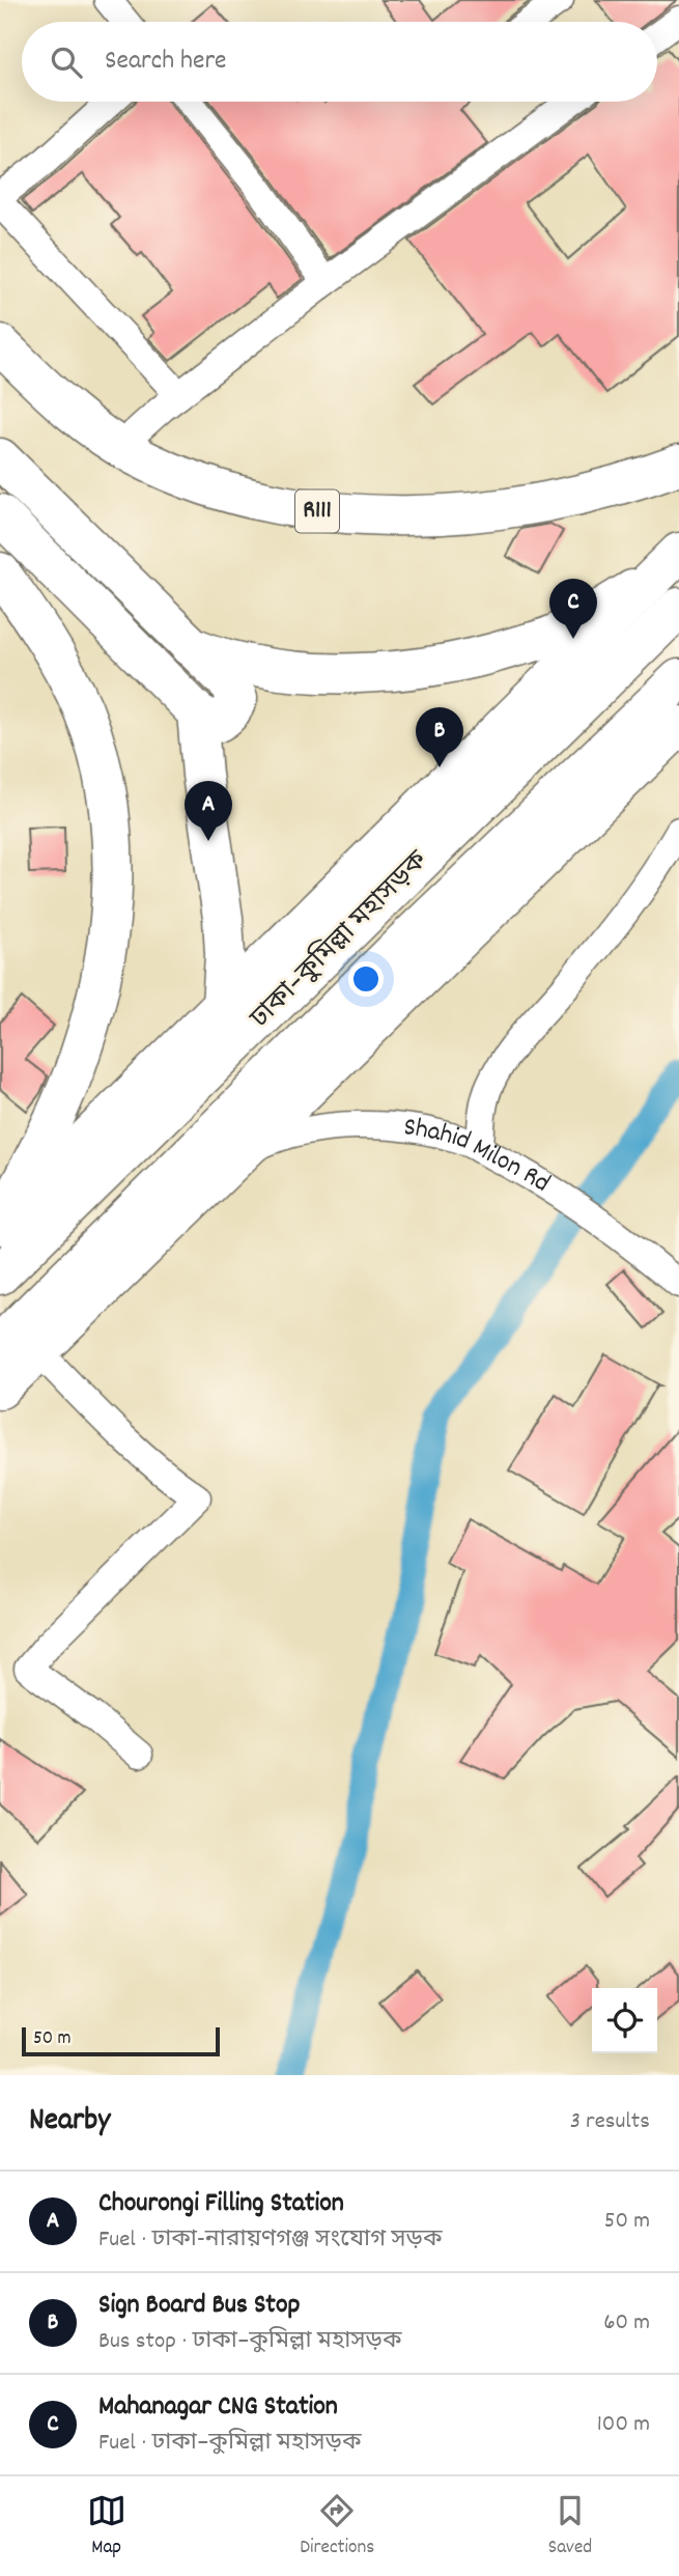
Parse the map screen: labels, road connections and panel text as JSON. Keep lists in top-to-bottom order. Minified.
{"streets":{"main road":["R111","ঢাকা–কুমিল্লা মহাসড়ক"],"street":["Shahid Milon Rd"]},"scale_bar":"50 m","page":{"search":"Search here","pins":["C","B","A"],"scale":"50 m","heading":["Nearby","3 results"],"list":[{"mark":"A","name":"Chourongi Filling Station","note":"Fuel · ঢাকা-নারায়ণগঞ্জ সংযোগ সড়ক","value":"50 m"},{"mark":"B","name":"Sign Board Bus Stop","note":"Bus stop · ঢাকা–কুমিল্লা মহাসড়ক","value":"60 m"},{"mark":"C","name":"Mahanagar CNG Station","note":"Fuel · ঢাকা–কুমিল্লা মহাসড়ক","value":"100 m"}],"nav":["Map","Directions","Saved"]}}
